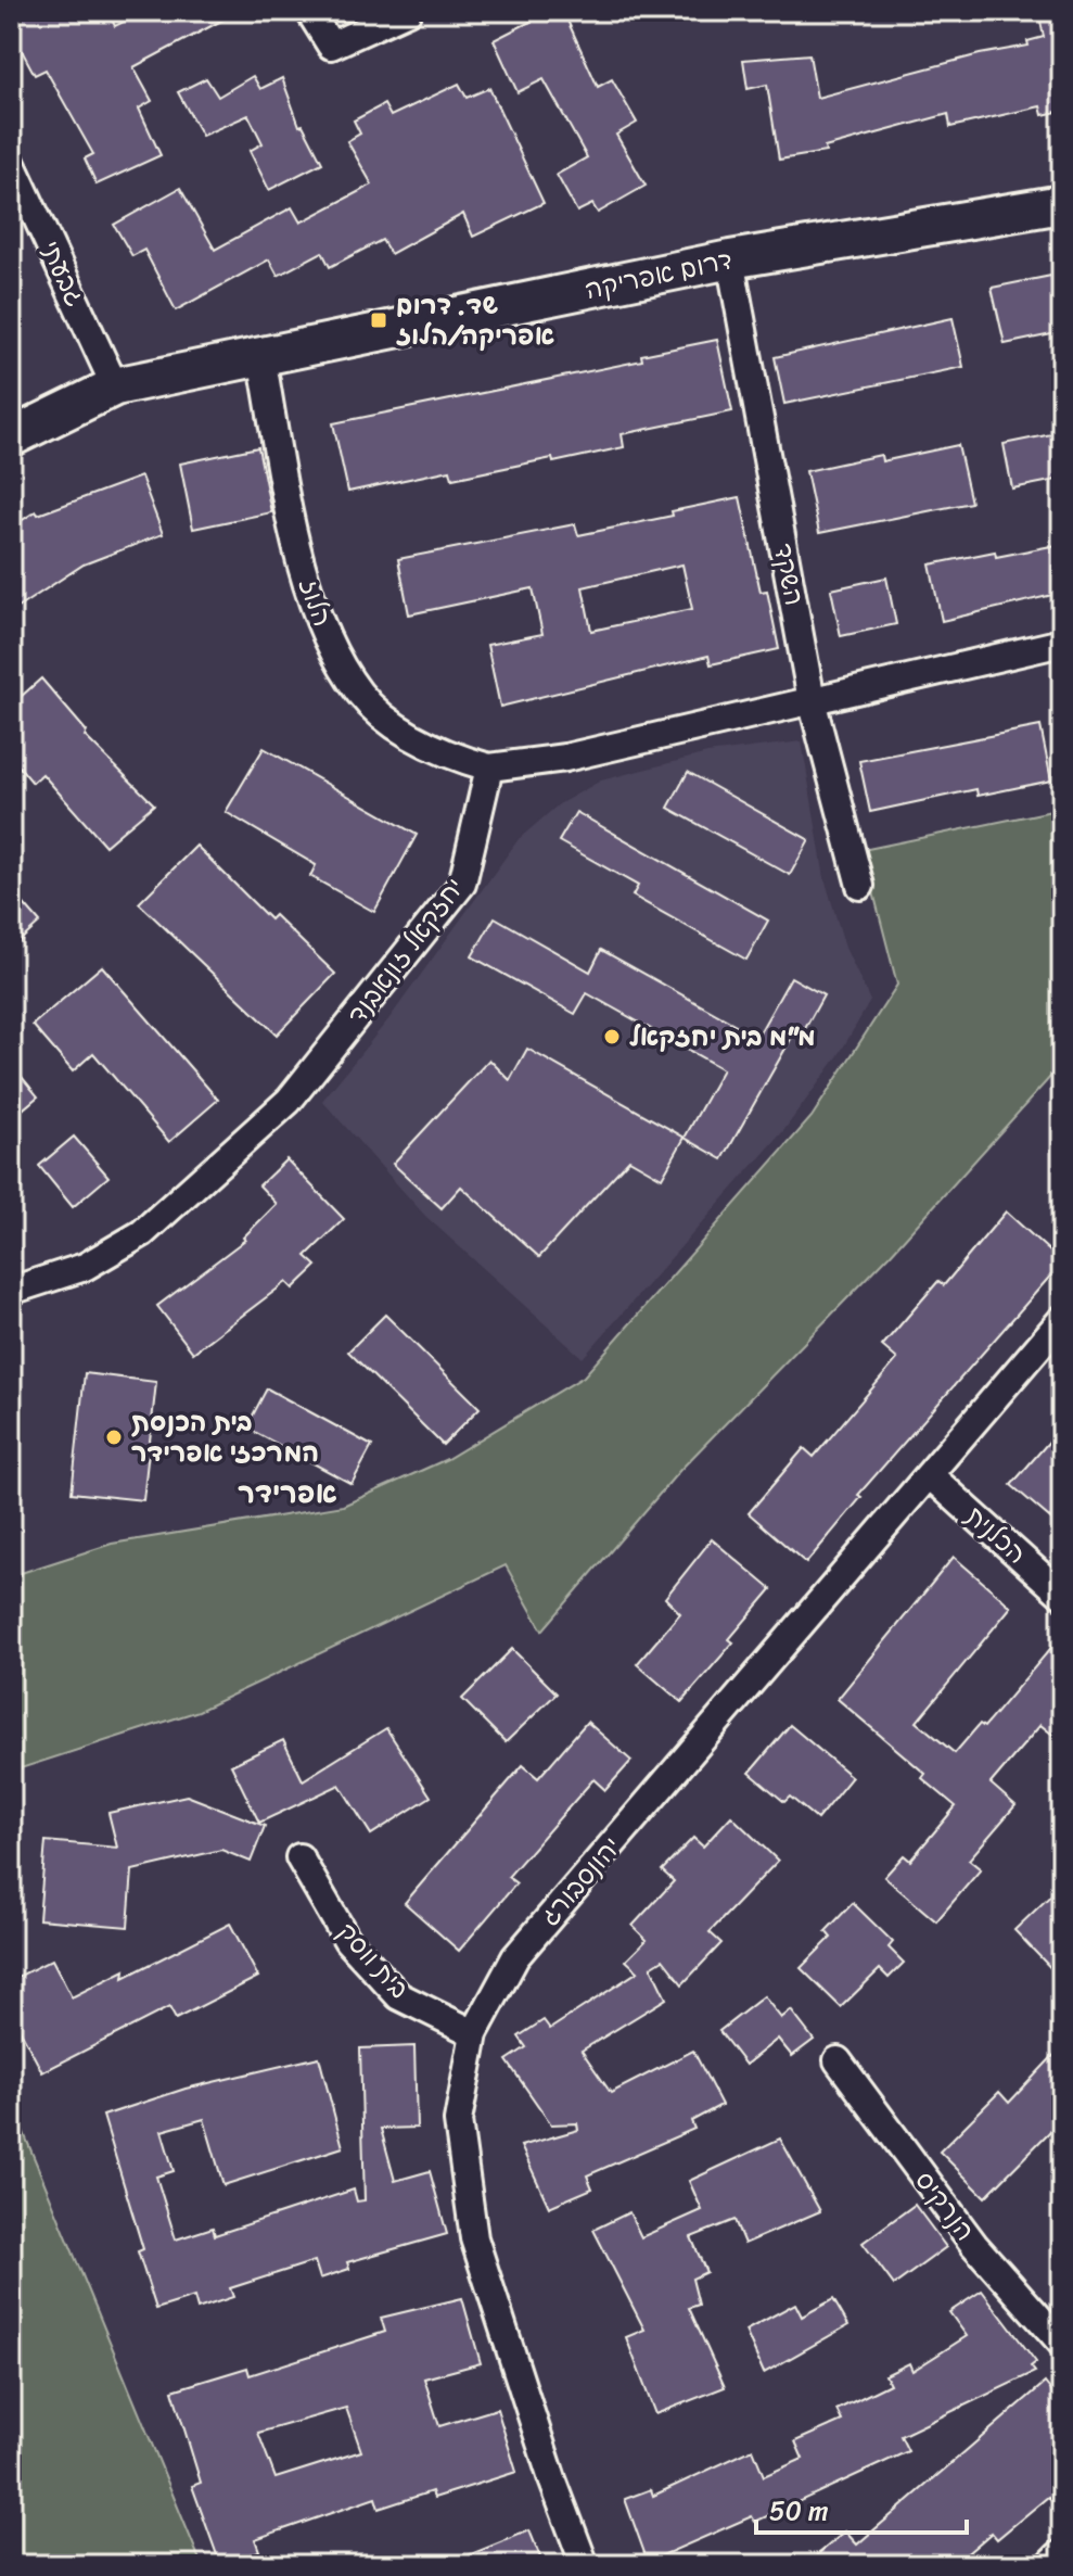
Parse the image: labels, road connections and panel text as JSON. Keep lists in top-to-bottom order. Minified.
{"streets":{"street":["גבעתי","דרום אפריקה","השקד","הלוז","יחזקאל זונאבנד","הכלנית","יהונסבורג","בית ווסק","הנרקיס"]},"crossings":[["גבעתי","דרום אפריקה"],["דרום אפריקה","השקד"],["דרום אפריקה","הלוז"],["הלוז","יחזקאל זונאבנד"],["הכלנית","יהונסבורג"],["יהונסבורג","בית ווסק"]],"districts":["אפרידר"],"places":{"transit":["שד. דרום אפריקה/הלוז"],"other":["מ\"מ בית יחזקאל","בית הכנסת המרכזי אפרידר"]},"scale_bar":"50 m"}
